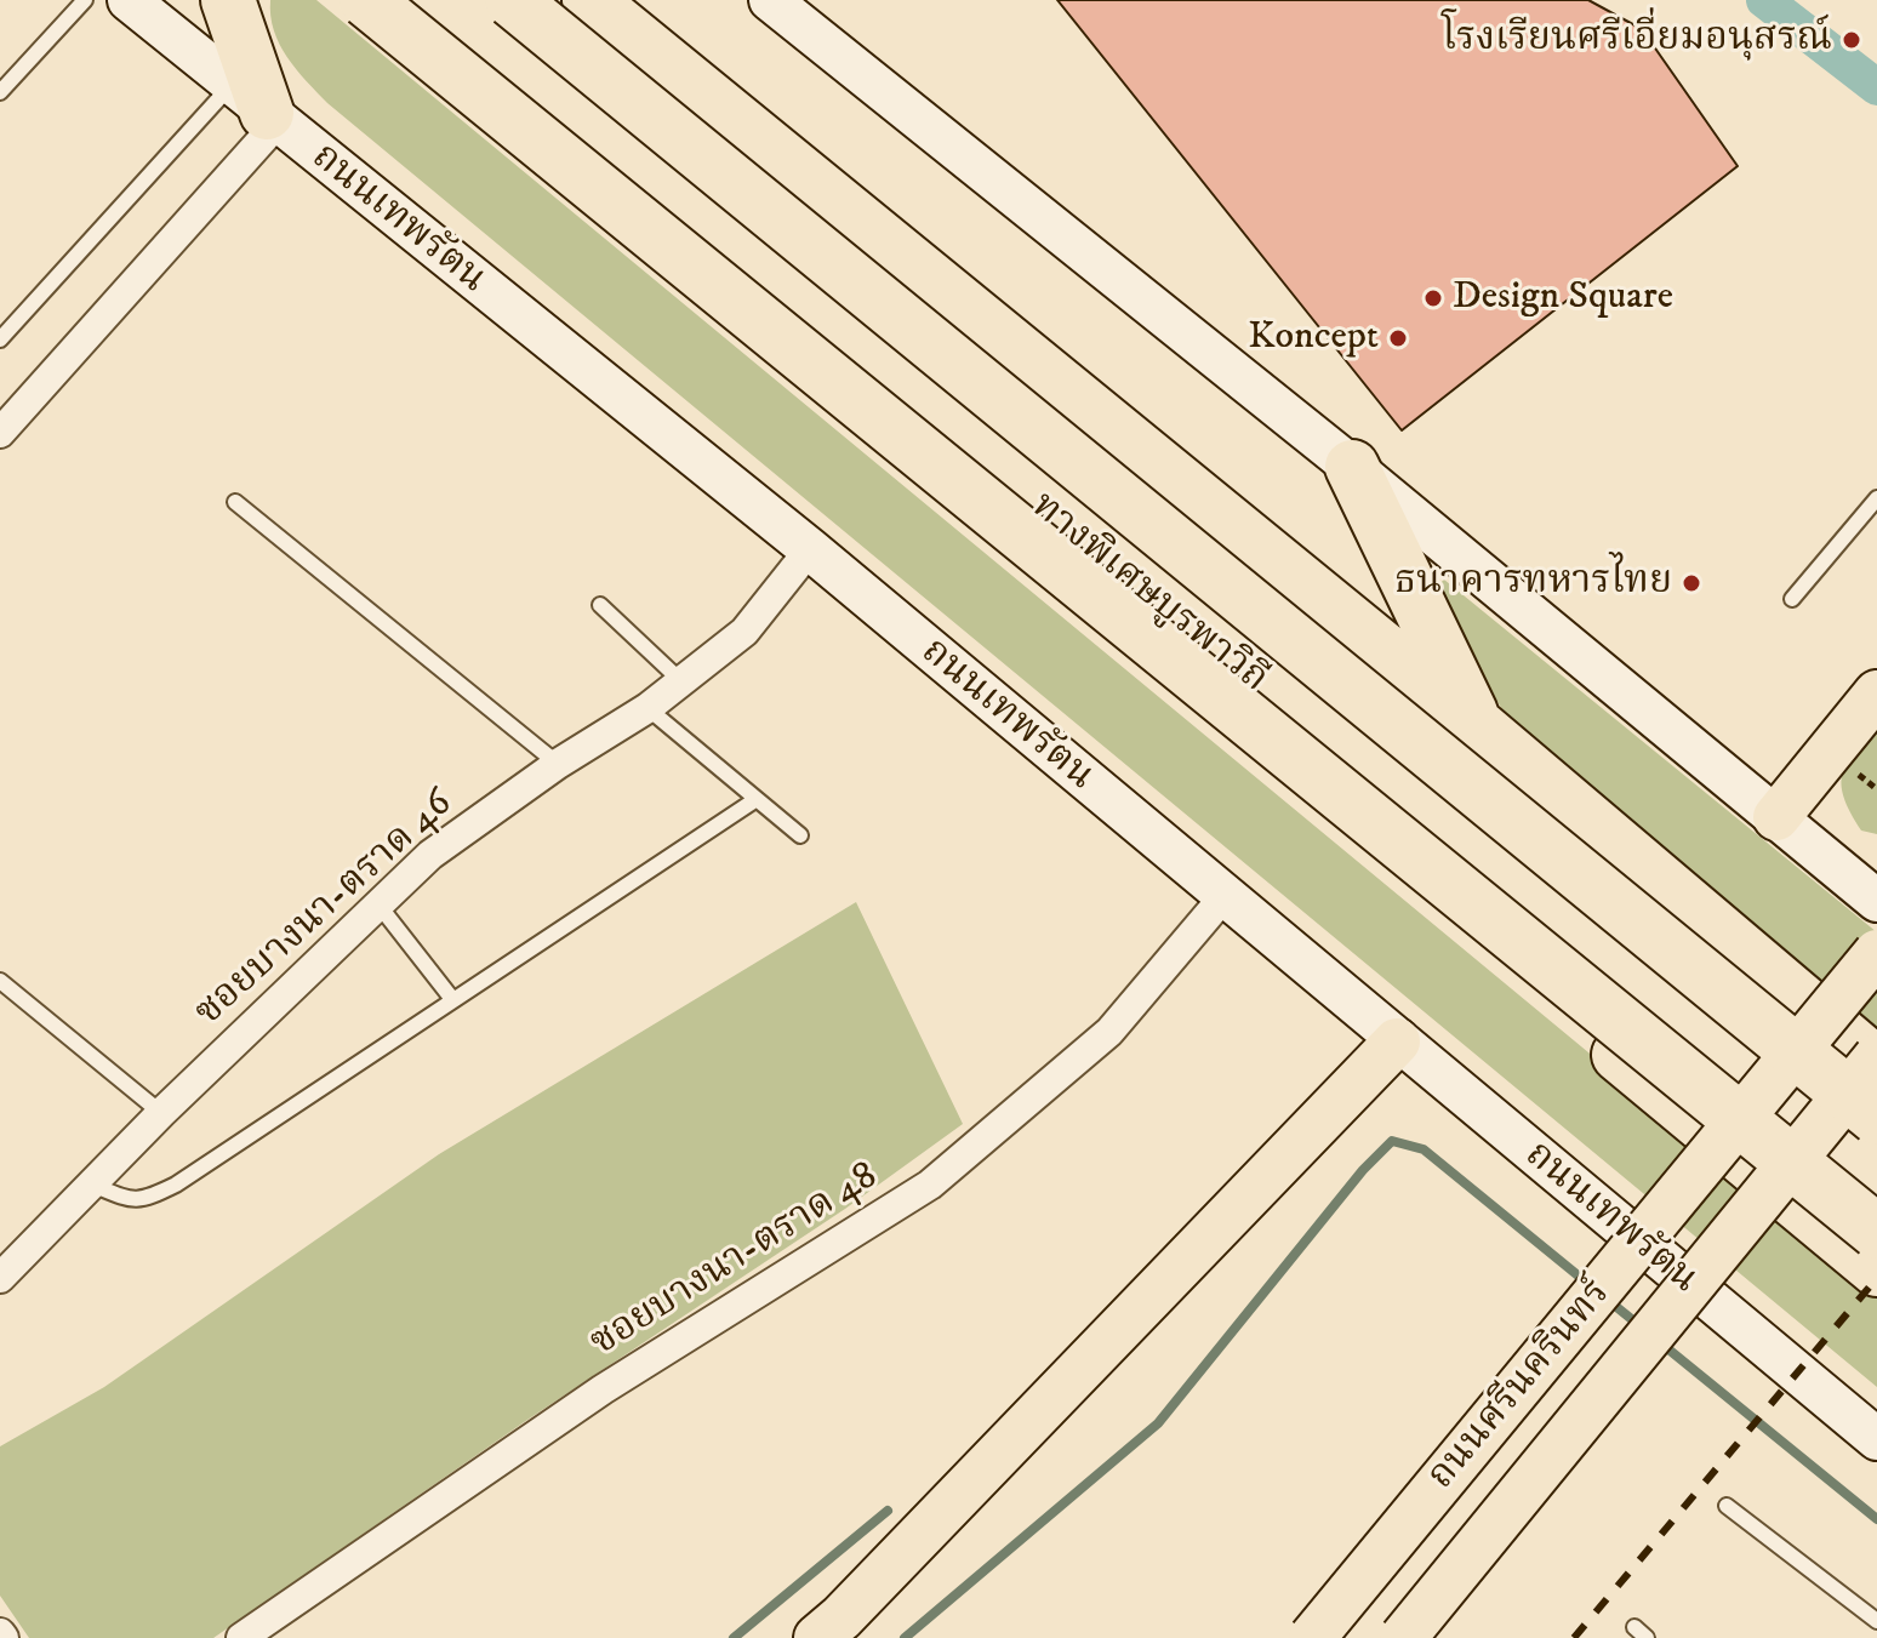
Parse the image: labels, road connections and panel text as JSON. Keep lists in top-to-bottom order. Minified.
{"streets":{"highway":["ทางพิเศษบูรพาวิถี"],"main road":["ถนนเทพรัตน","ถนนศรีนครินทร์"],"street":["ซอยบางนา-ตราด 46","ซอยบางนา-ตราด 48"]},"crossings":[["ถนนเทพรัตน","ซอยบางนา-ตราด 46"],["ถนนเทพรัตน","ซอยบางนา-ตราด 48"]],"places":["โรงเรียนศรีเอี่ยมอนุสรณ์","Design Square","Koncept","ธนาคารทหารไทย"]}
